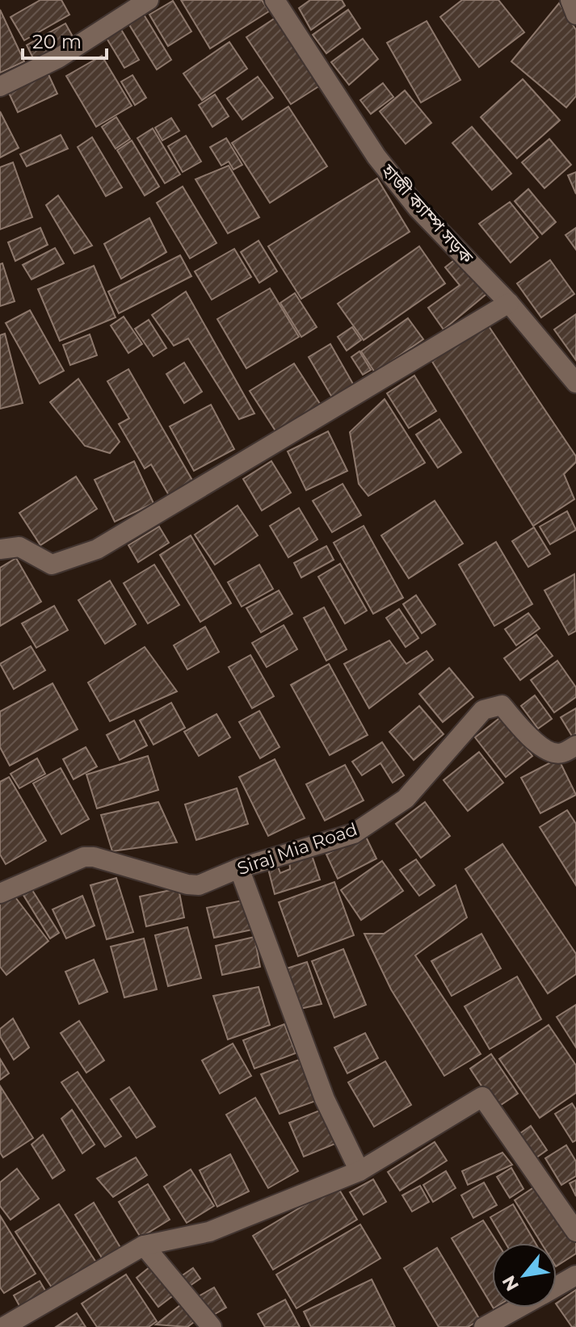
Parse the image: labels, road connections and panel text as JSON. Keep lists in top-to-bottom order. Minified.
{"streets":{"street":["হাজী ক্যাম্প সড়ক","Siraj Mia Road"]},"scale_bar":"20 m","north":"bottom left"}
